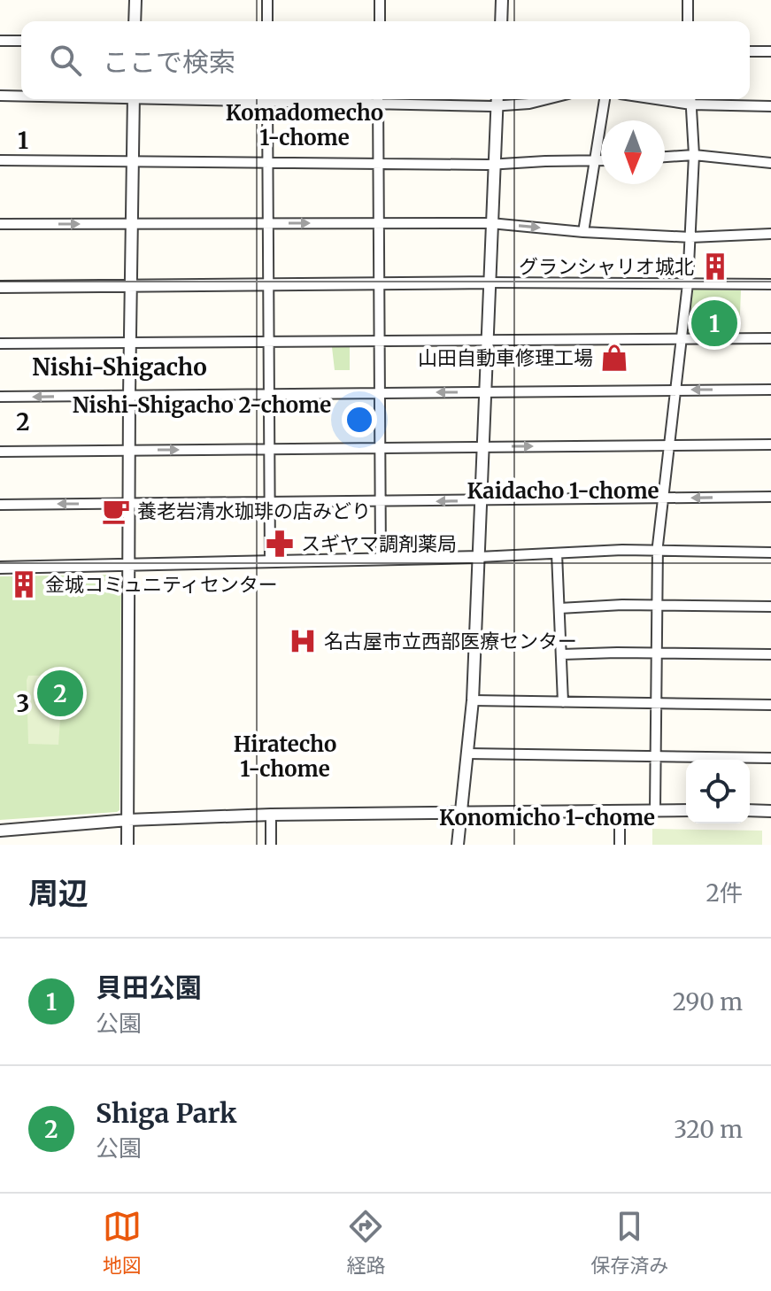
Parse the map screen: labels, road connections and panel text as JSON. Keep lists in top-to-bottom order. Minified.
{"districts":["Komadomecho 1-chome","Nishi-Shigacho","Nishi-Shigacho 2-chome","Kaidacho 1-chome","Hiratecho 1-chome","Konomicho 1-chome"],"places":{"building":["グランシャリオ城北","金城コミュニティセンター"],"shop":["山田自動車修理工場"],"cafe":["養老岩清水珈琲の店みどり"],"pharmacy":["スギヤマ調剤薬局"],"hospital":["名古屋市立西部医療センター"]},"north":"bottom","page":{"search":"ここで検索","pins":["1","2"],"heading":["周辺","2件"],"list":[{"mark":"1","name":"貝田公園","note":"公園","value":"290 m"},{"mark":"2","name":"Shiga Park","note":"公園","value":"320 m"}],"nav":["地図","経路","保存済み"]},"grid":{"rows":["1","2","3"]}}
